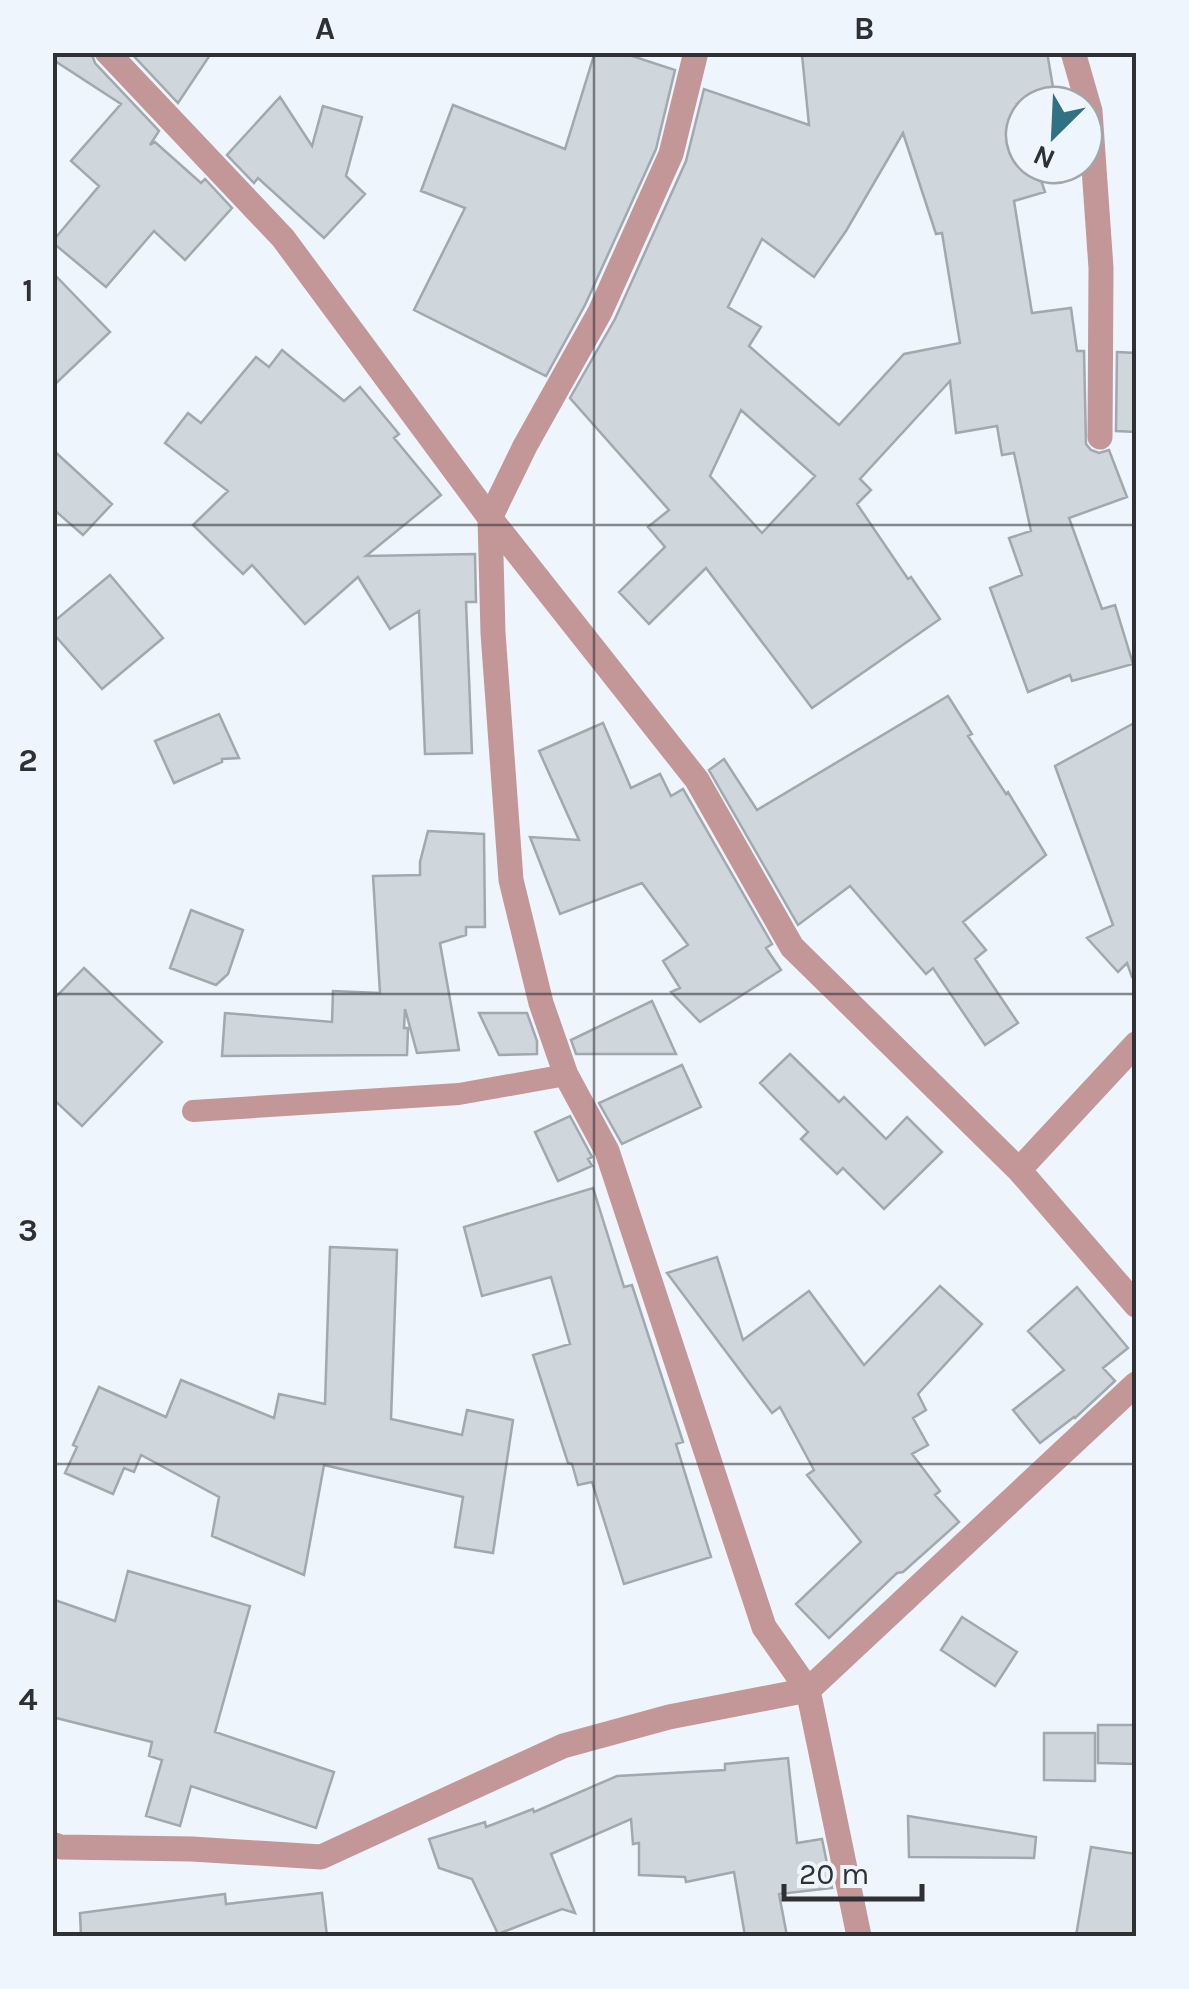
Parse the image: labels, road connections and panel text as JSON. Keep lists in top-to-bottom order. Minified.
{"scale_bar":"20 m","north":"bottom left","grid":{"columns":["A","B"],"rows":["1","2","3","4"]}}
